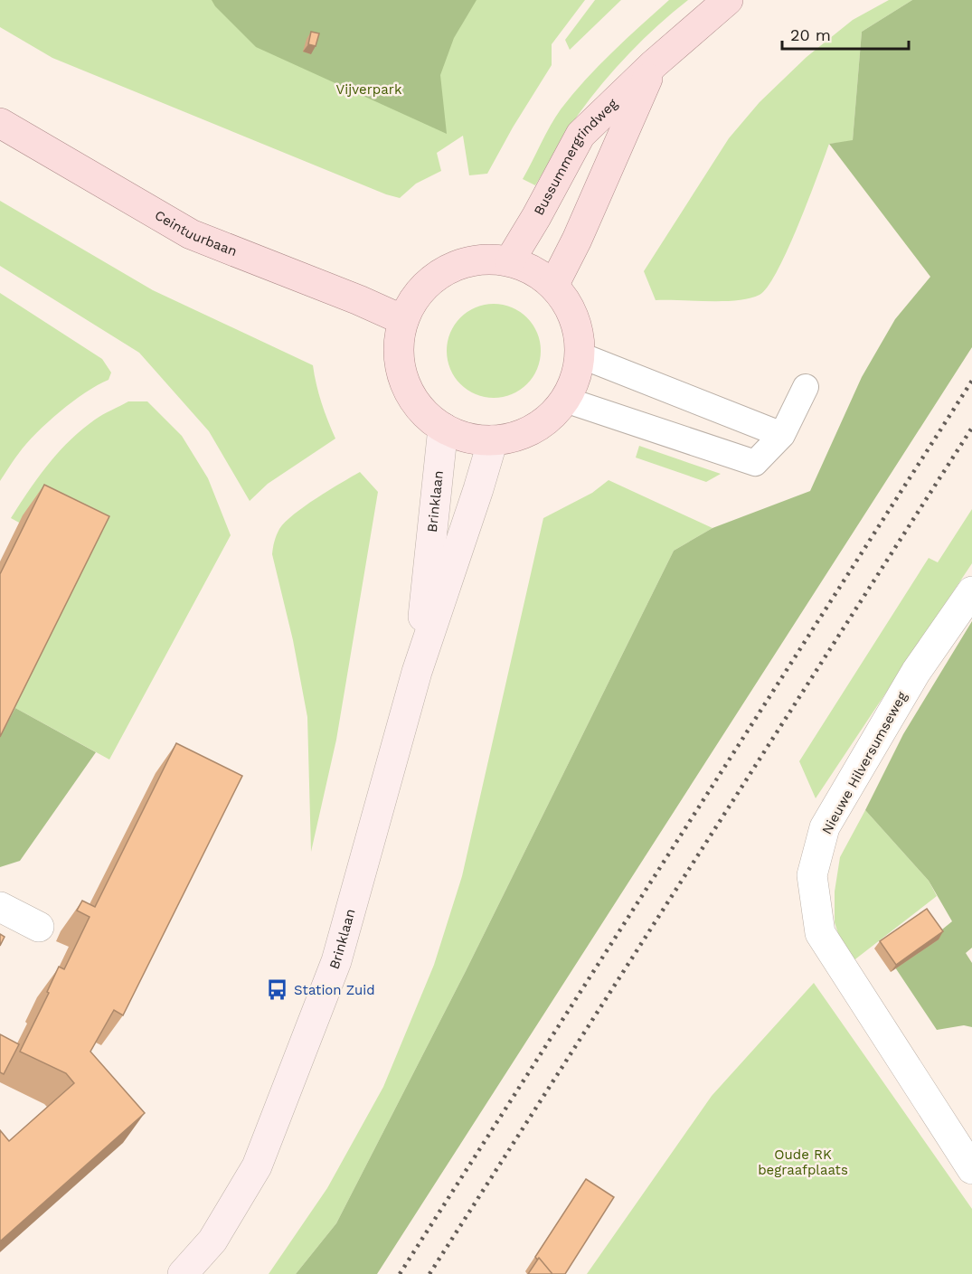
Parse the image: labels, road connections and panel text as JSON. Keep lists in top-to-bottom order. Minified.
{"streets":{"main road":["Bussummergrindweg","Ceintuurbaan","Brinklaan"],"street":["Nieuwe Hilversumseweg"]},"crossings":[["Bussummergrindweg","Ceintuurbaan"],["Bussummergrindweg","Brinklaan"],["Ceintuurbaan","Brinklaan"]],"parks":["Vijverpark","Oude RK begraafplaats"],"places":{"bus stop":["Station Zuid"]},"scale_bar":"20 m"}
